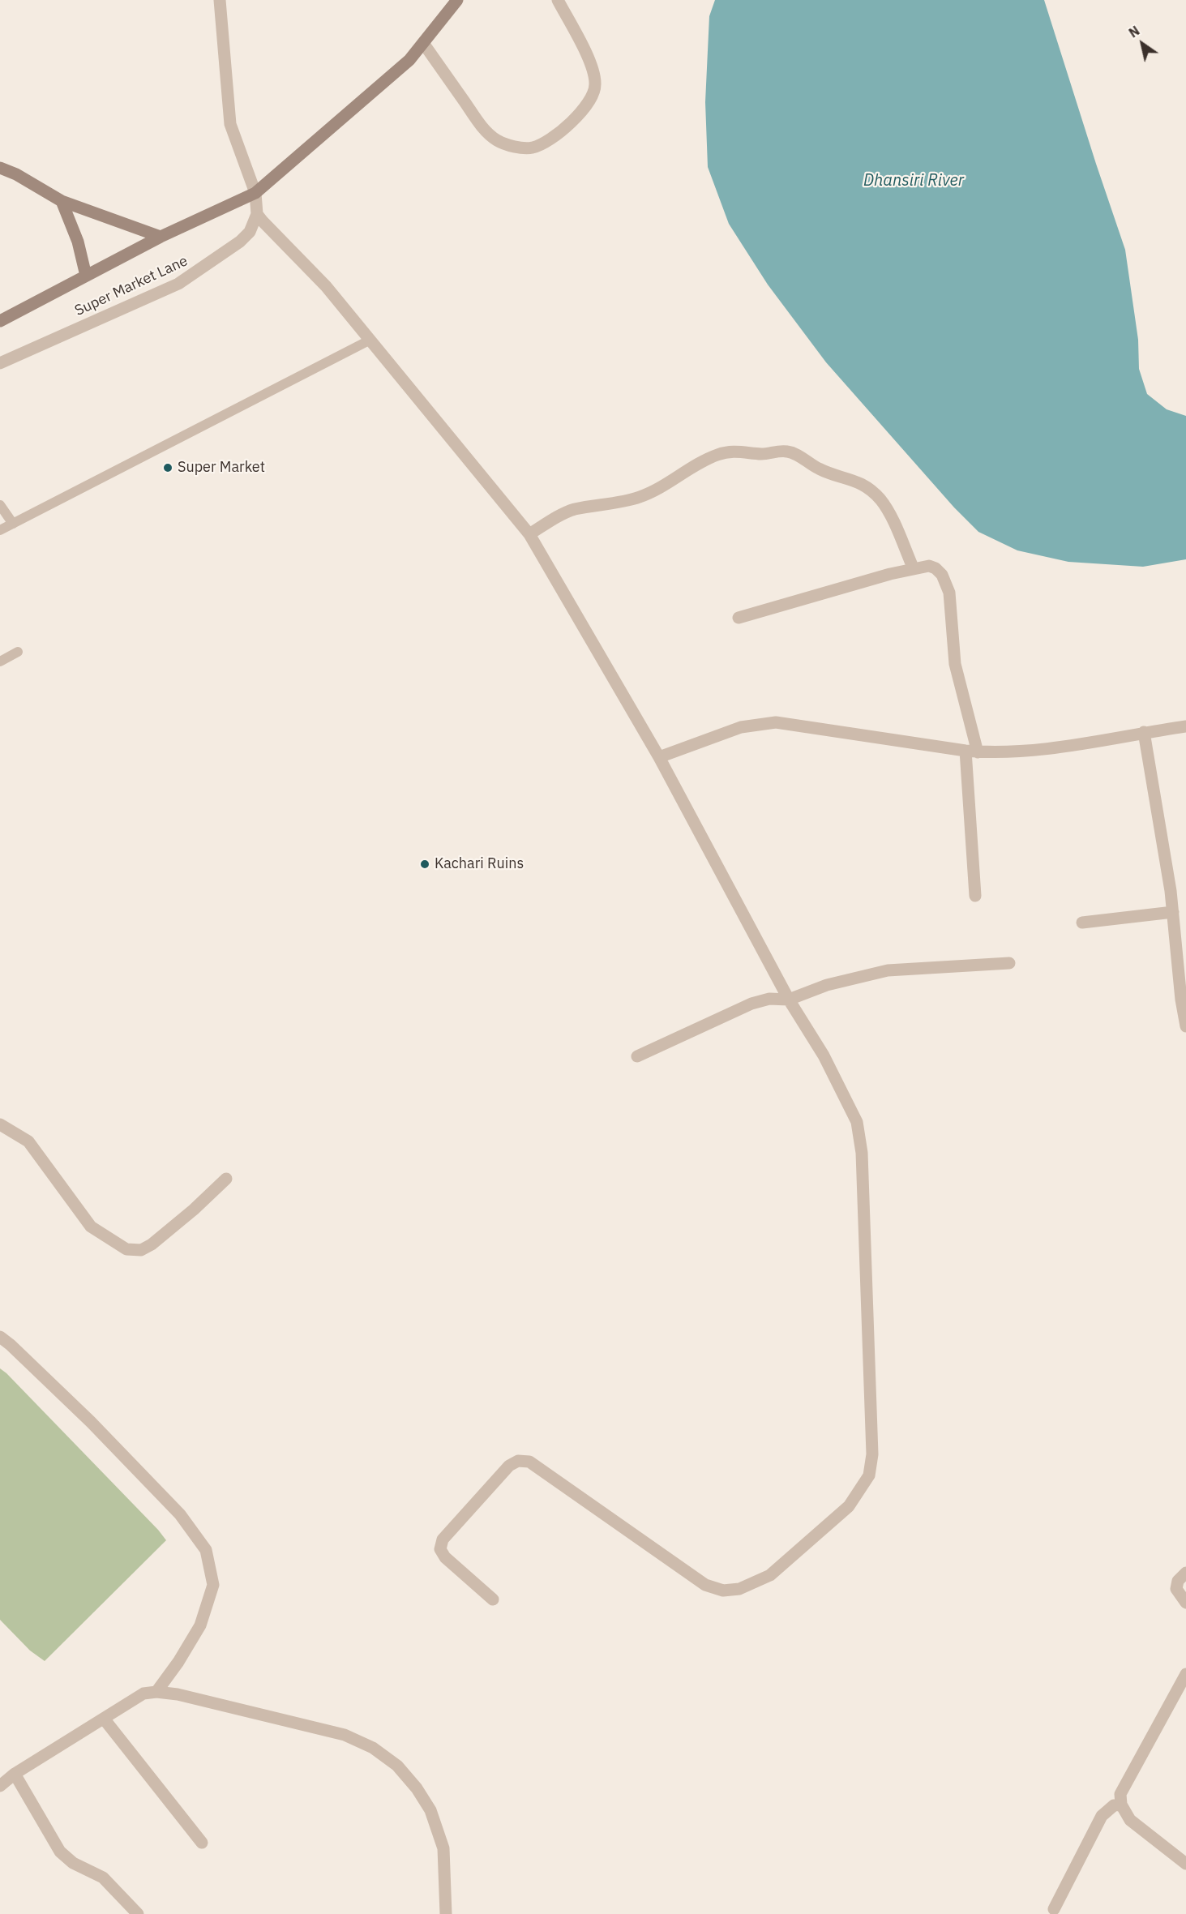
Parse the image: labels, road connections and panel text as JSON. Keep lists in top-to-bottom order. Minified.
{"streets":{"street":["Super Market Lane"]},"water":["Dhansiri River"],"places":["Super Market","Kachari Ruins"],"north":"top left"}
